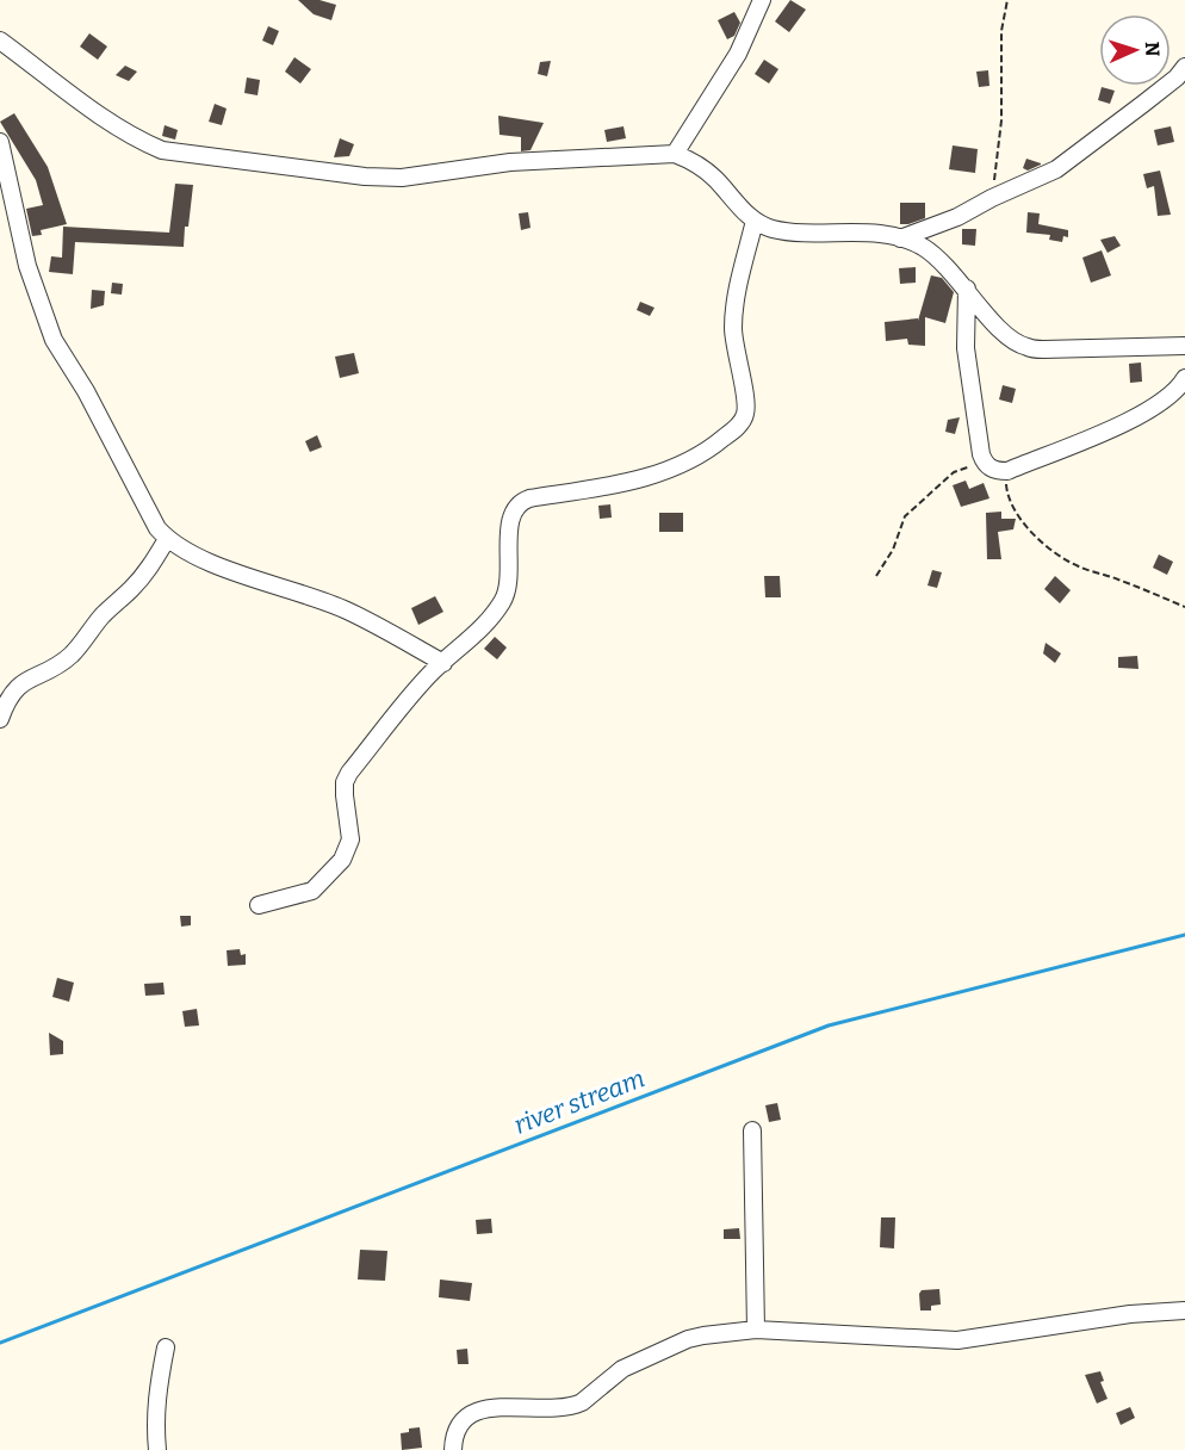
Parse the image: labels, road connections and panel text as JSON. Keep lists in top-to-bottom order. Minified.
{"water":["river stream"],"north":"right"}
